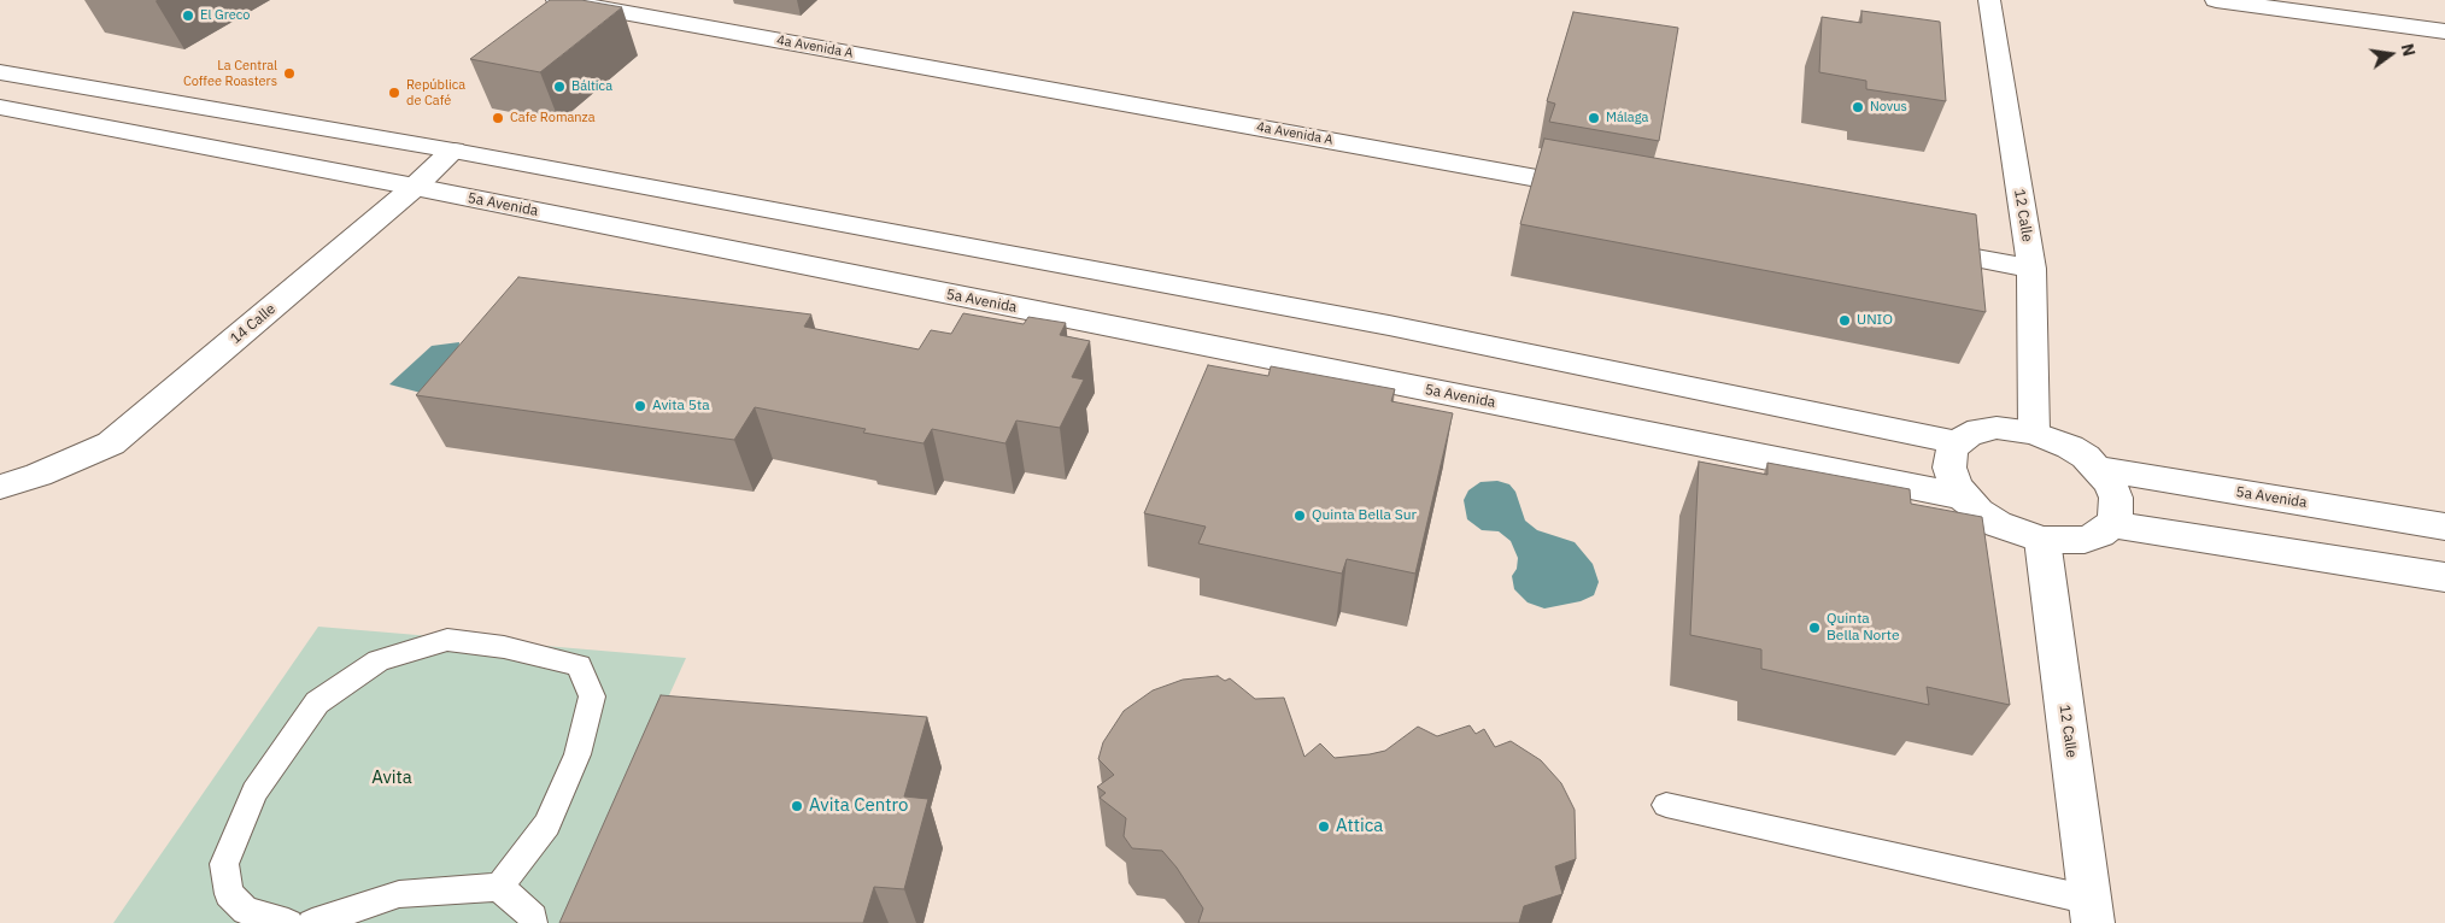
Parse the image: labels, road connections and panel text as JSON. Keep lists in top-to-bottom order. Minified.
{"streets":{"street":["4a Avenida A","5a Avenida","12 Calle","14 Calle"]},"crossings":[["5a Avenida","12 Calle"],["5a Avenida","14 Calle"]],"parks":["Avita"],"places":["El Greco","La Central Coffee Roasters","Báltica","República de Café","Novus","Cafe Romanza","Málaga","UNIO","Avita 5ta","Quinta Bella Sur","Quinta Bella Norte","Avita Centro","Attica"],"north":"right"}
